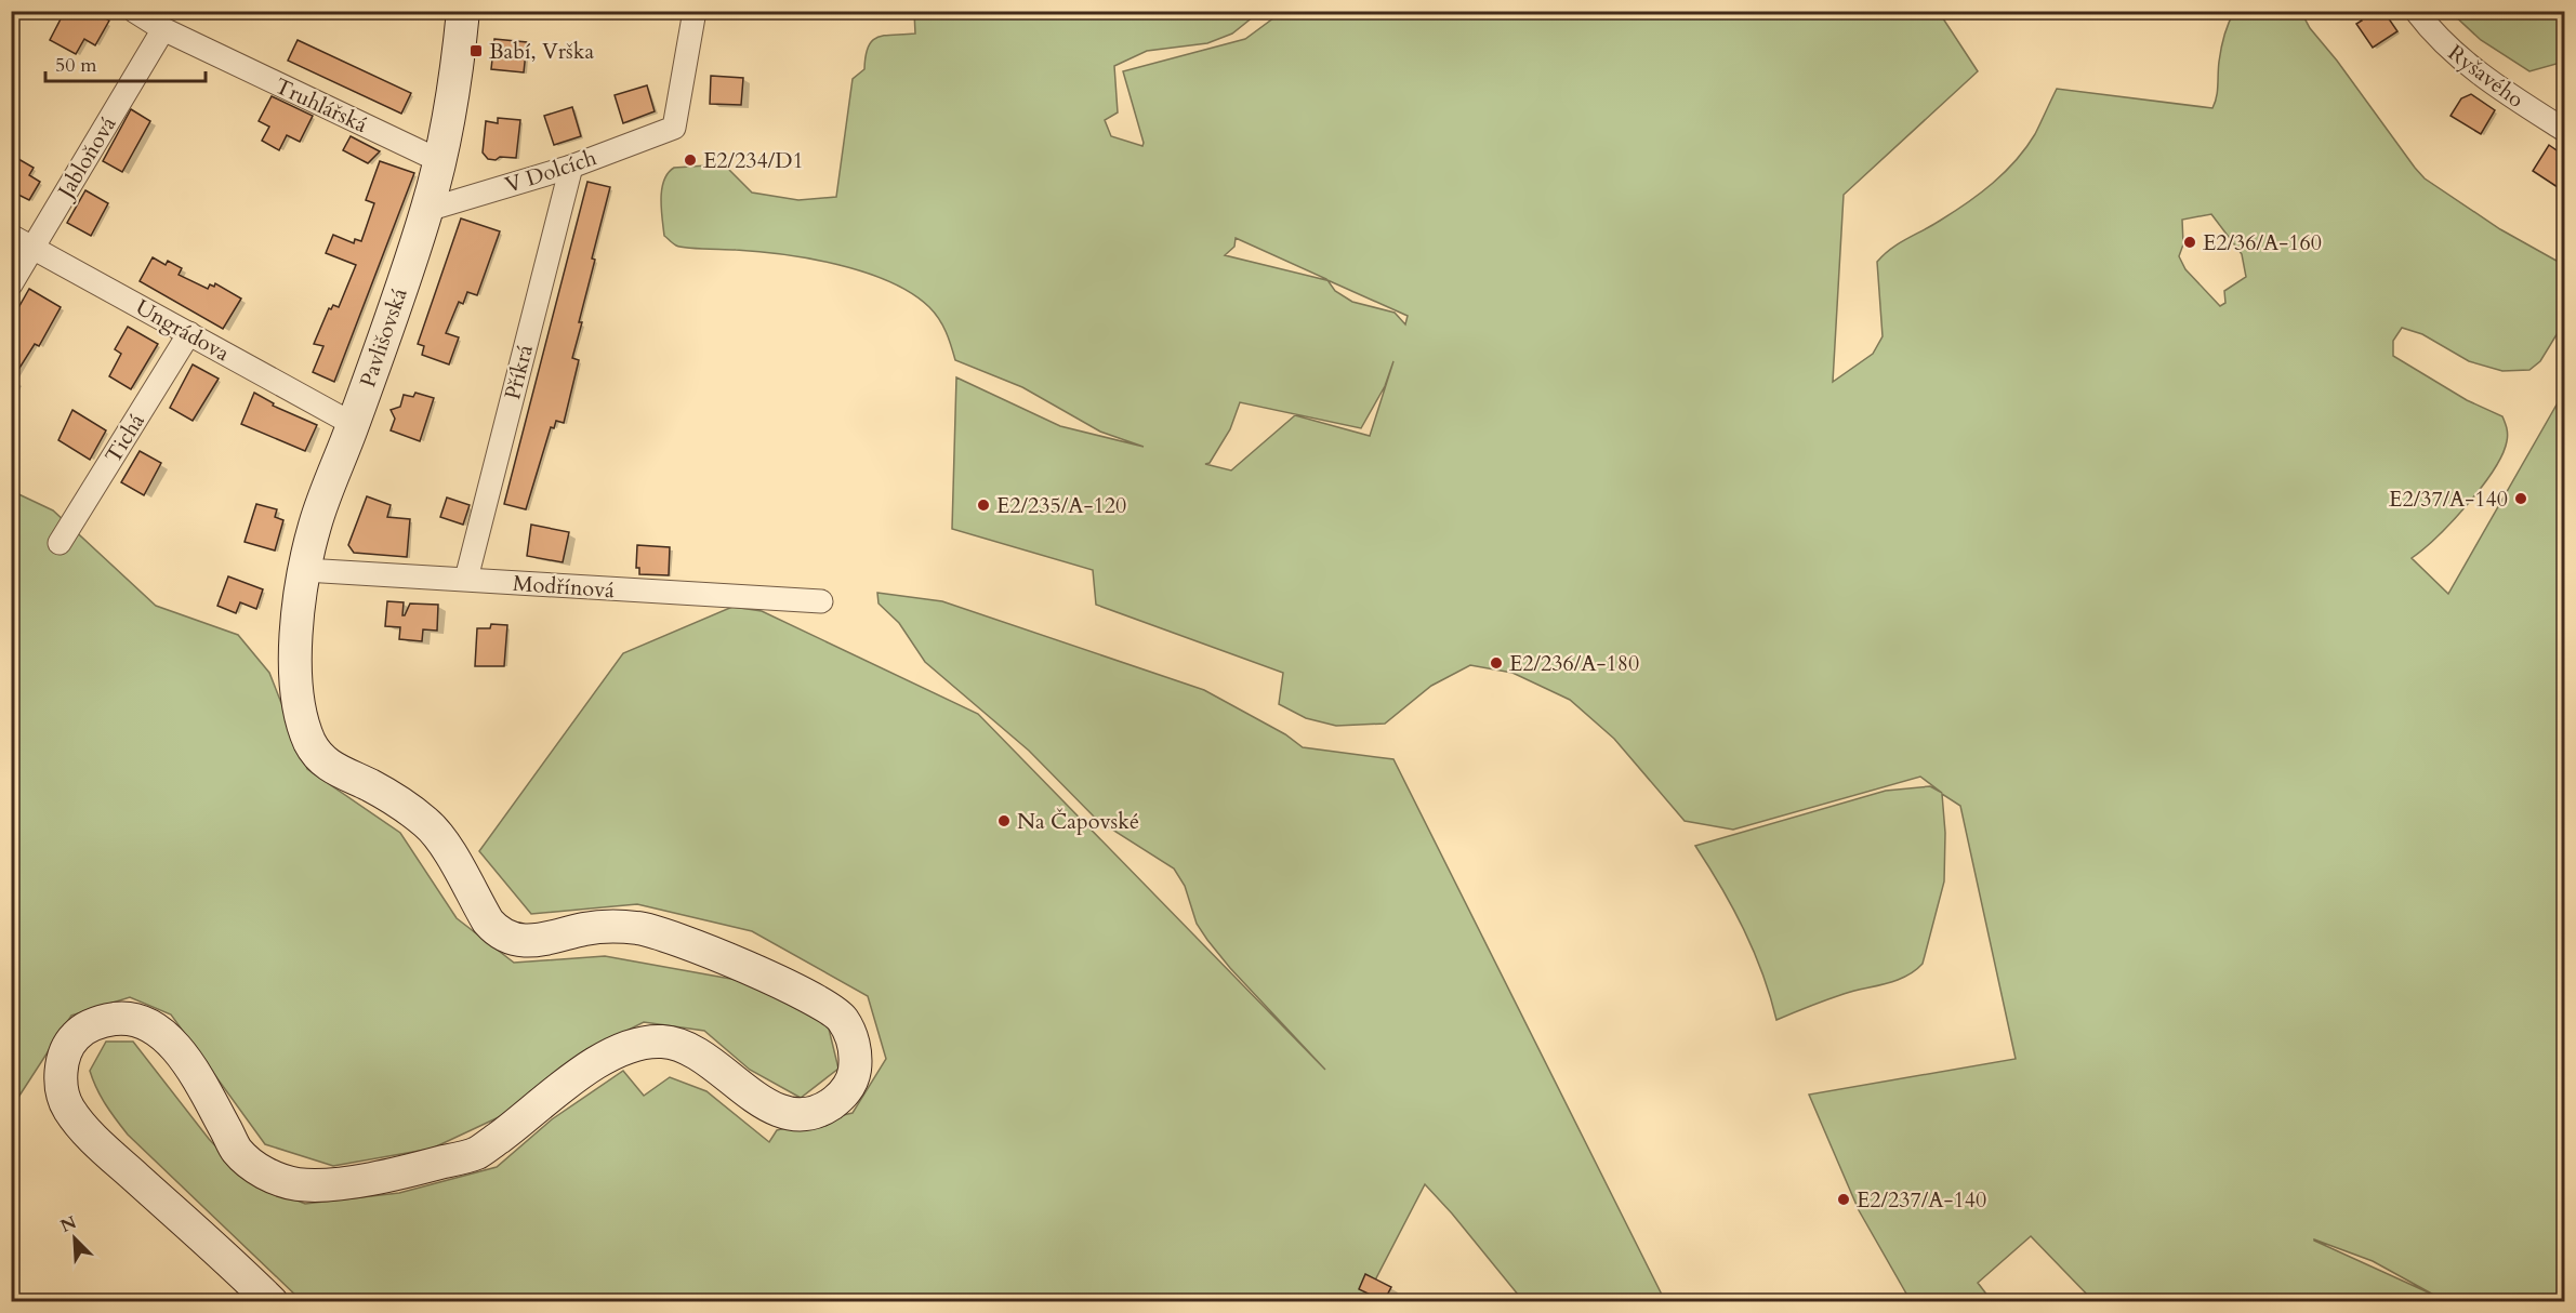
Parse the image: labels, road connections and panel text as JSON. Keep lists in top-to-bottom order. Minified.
{"streets":{"street":["Ryšavého","Truhlářská","Jabloňová","V Dolcích","Ungrádova","Pavlišovská","Příkrá","Tichá","Modřínová"]},"crossings":[["Truhlářská","Jabloňová"],["Truhlářská","Pavlišovská"],["Jabloňová","Ungrádova"],["V Dolcích","Pavlišovská"],["V Dolcích","Příkrá"],["Ungrádova","Pavlišovská"],["Ungrádova","Tichá"],["Pavlišovská","Modřínová"],["Příkrá","Modřínová"]],"places":{"transit":["Babí, Vrška"],"other":["E2/234/D1","E2/36/A-160","E2/37/A-140","E2/235/A-120","E2/236/A-180","Na Čapovské","E2/237/A-140"]},"scale_bar":"50 m","north":"top left"}
